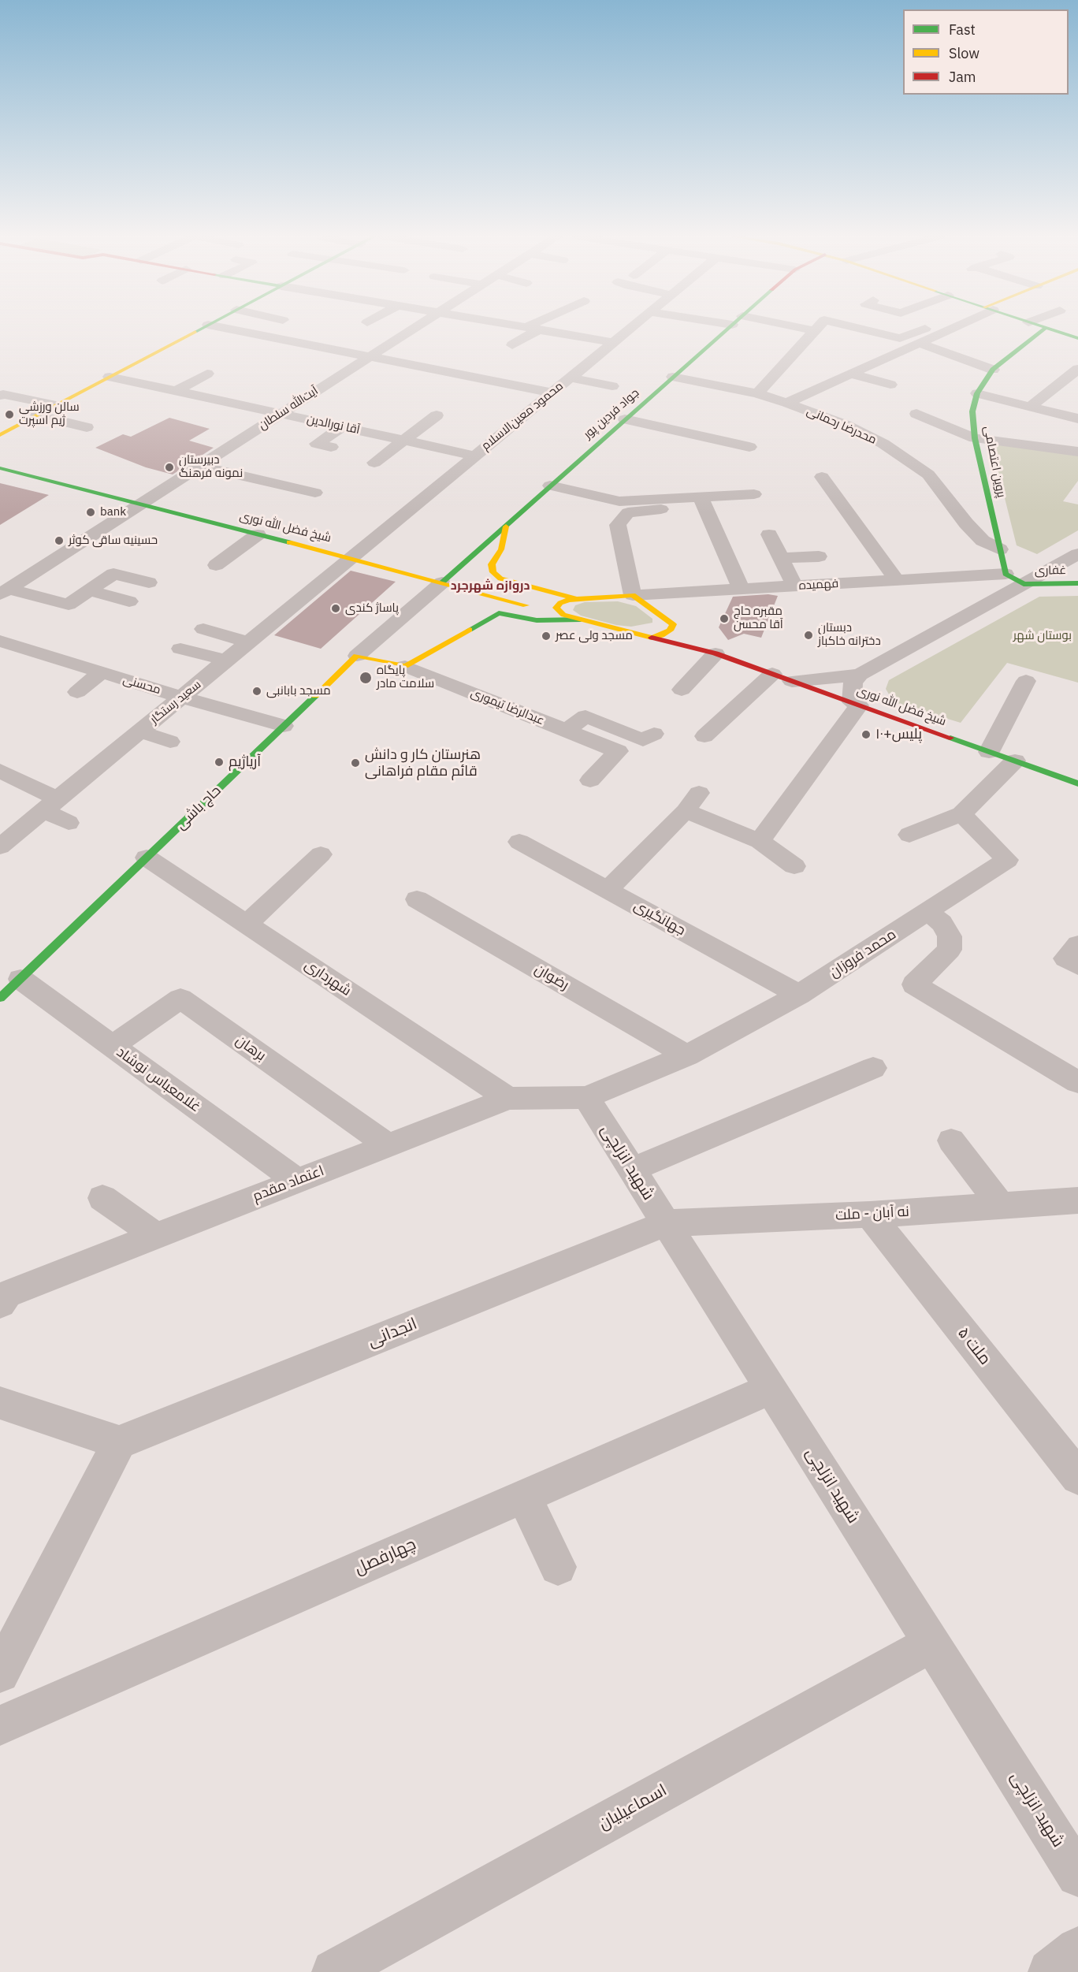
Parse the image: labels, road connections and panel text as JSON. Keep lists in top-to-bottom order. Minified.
{"streets":{"street":["آیت‌الله سلطان","جواد فردین پور","محمود معین‌الاسلام","آقا نورالدین","محدرضا رحمانی","پروین اعتصامی","شیخ فضل الله نوری","غفاری","فهمیده","محسنی","سعید رستگار","عبدالرضا تیموری","حاج باشی","جهانگیری","محمد فروزان","رضوان","شهرداری","برهان","غلامعباس نوشاد","شهید انزلچی","اعتماد مقدم","نه آبان - ملت","انجدانی","ملت ۵","چهارفصل","اسماعیلیان"]},"crossings":[["آیت‌الله سلطان","آقا نورالدین"],["آیت‌الله سلطان","شیخ فضل الله نوری"],["جواد فردین پور","محدرضا رحمانی"],["جواد فردین پور","شیخ فضل الله نوری"],["جواد فردین پور","حاج باشی"],["محمود معین‌الاسلام","آقا نورالدین"],["محمود معین‌الاسلام","شیخ فضل الله نوری"],["محمود معین‌الاسلام","سعید رستگار"],["محدرضا رحمانی","پروین اعتصامی"],["پروین اعتصامی","فهمیده"],["شیخ فضل الله نوری","فهمیده"],["شیخ فضل الله نوری","سعید رستگار"],["شیخ فضل الله نوری","حاج باشی"],["محسنی","سعید رستگار"],["محسنی","حاج باشی"],["عبدالرضا تیموری","حاج باشی"],["حاج باشی","شهرداری"],["حاج باشی","غلامعباس نوشاد"],["جهانگیری","محمد فروزان"],["محمد فروزان","رضوان"],["محمد فروزان","شهید انزلچی"],["محمد فروزان","اعتماد مقدم"],["شهرداری","اعتماد مقدم"],["برهان","غلامعباس نوشاد"],["برهان","اعتماد مقدم"],["غلامعباس نوشاد","اعتماد مقدم"],["شهید انزلچی","اعتماد مقدم"],["شهید انزلچی","نه آبان - ملت"],["شهید انزلچی","انجدانی"],["شهید انزلچی","چهارفصل"],["شهید انزلچی","اسماعیلیان"],["نه آبان - ملت","انجدانی"],["نه آبان - ملت","ملت ۵"]],"districts":["دروازه شهرجرد"],"parks":["بوستان شهر"],"places":["سالن ورزشی ژیم اسپرت","دبیرستان نمونه فرهنگ","bank","حسینیه ساقی کوثر","پاساژ کندی","مقبره حاج آقا محسن","دبستان دخترانه خاکباز","مسجد ولی عصر","پایگاه سلامت مادر","مسجد بابانبی","پلیس+۱۰","آریاژیم","هنرستان کار و دانش قائم مقام فراهانی"],"legend":["Fast","Slow","Jam"]}
